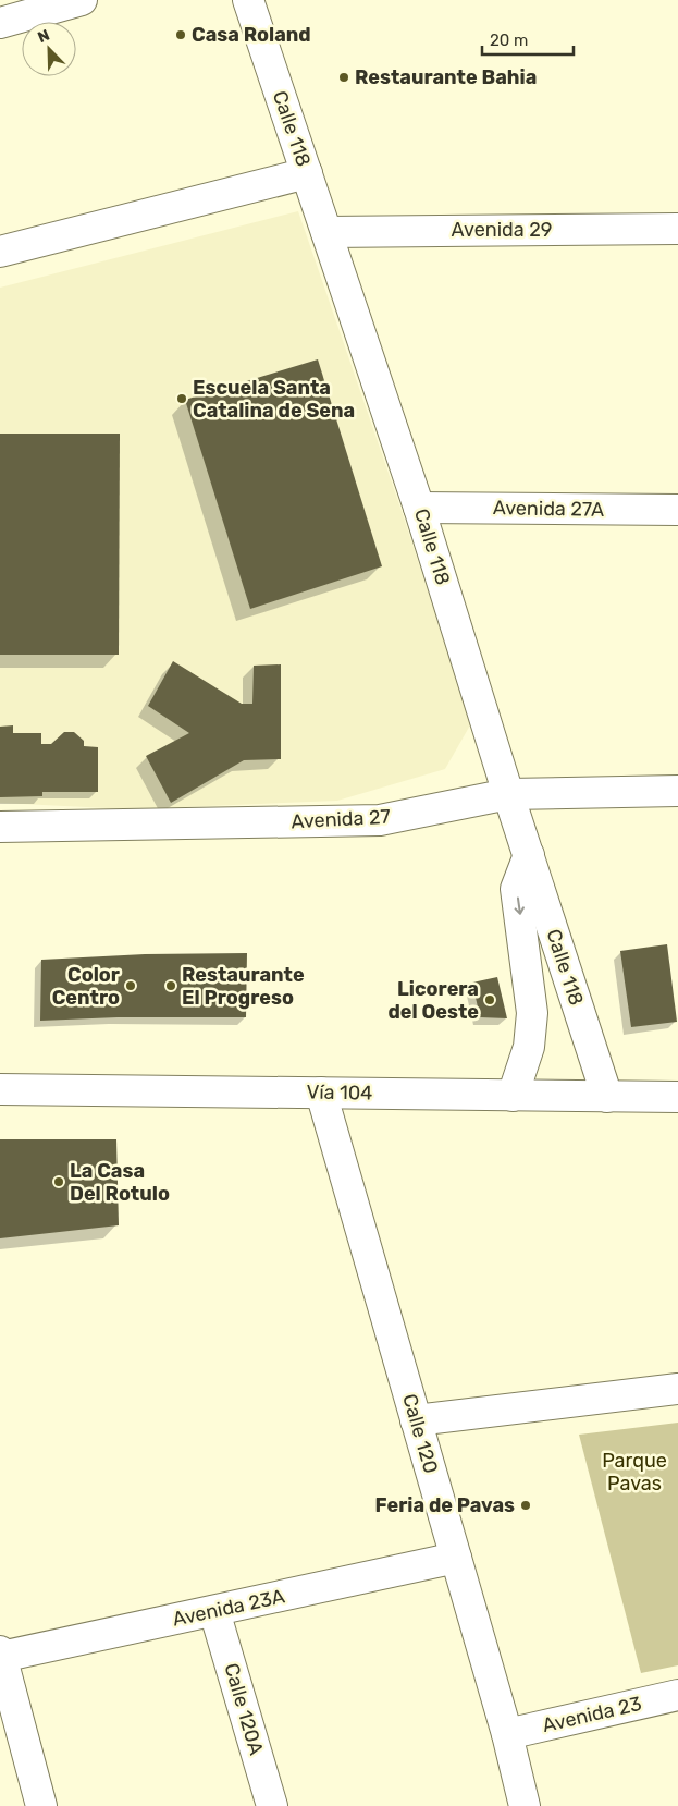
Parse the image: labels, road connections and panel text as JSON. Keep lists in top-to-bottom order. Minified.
{"streets":{"street":["Calle 118","Avenida 29","Avenida 27A","Avenida 27","Vía 104","Calle 120","Avenida 23A","Calle 120A","Avenida 23"]},"crossings":[["Calle 118","Avenida 29"],["Calle 118","Avenida 27A"],["Calle 118","Avenida 27"],["Calle 118","Vía 104"],["Vía 104","Calle 120"],["Calle 120","Avenida 23A"],["Calle 120","Avenida 23"],["Avenida 23A","Calle 120A"]],"parks":["Parque Pavas"],"places":["Casa Roland","Restaurante Bahia","Escuela Santa Catalina de Sena","Color Centro","Restaurante El Progreso","Licorera del Oeste","La Casa Del Rotulo","Feria de Pavas"],"scale_bar":"20 m","north":"top left"}
